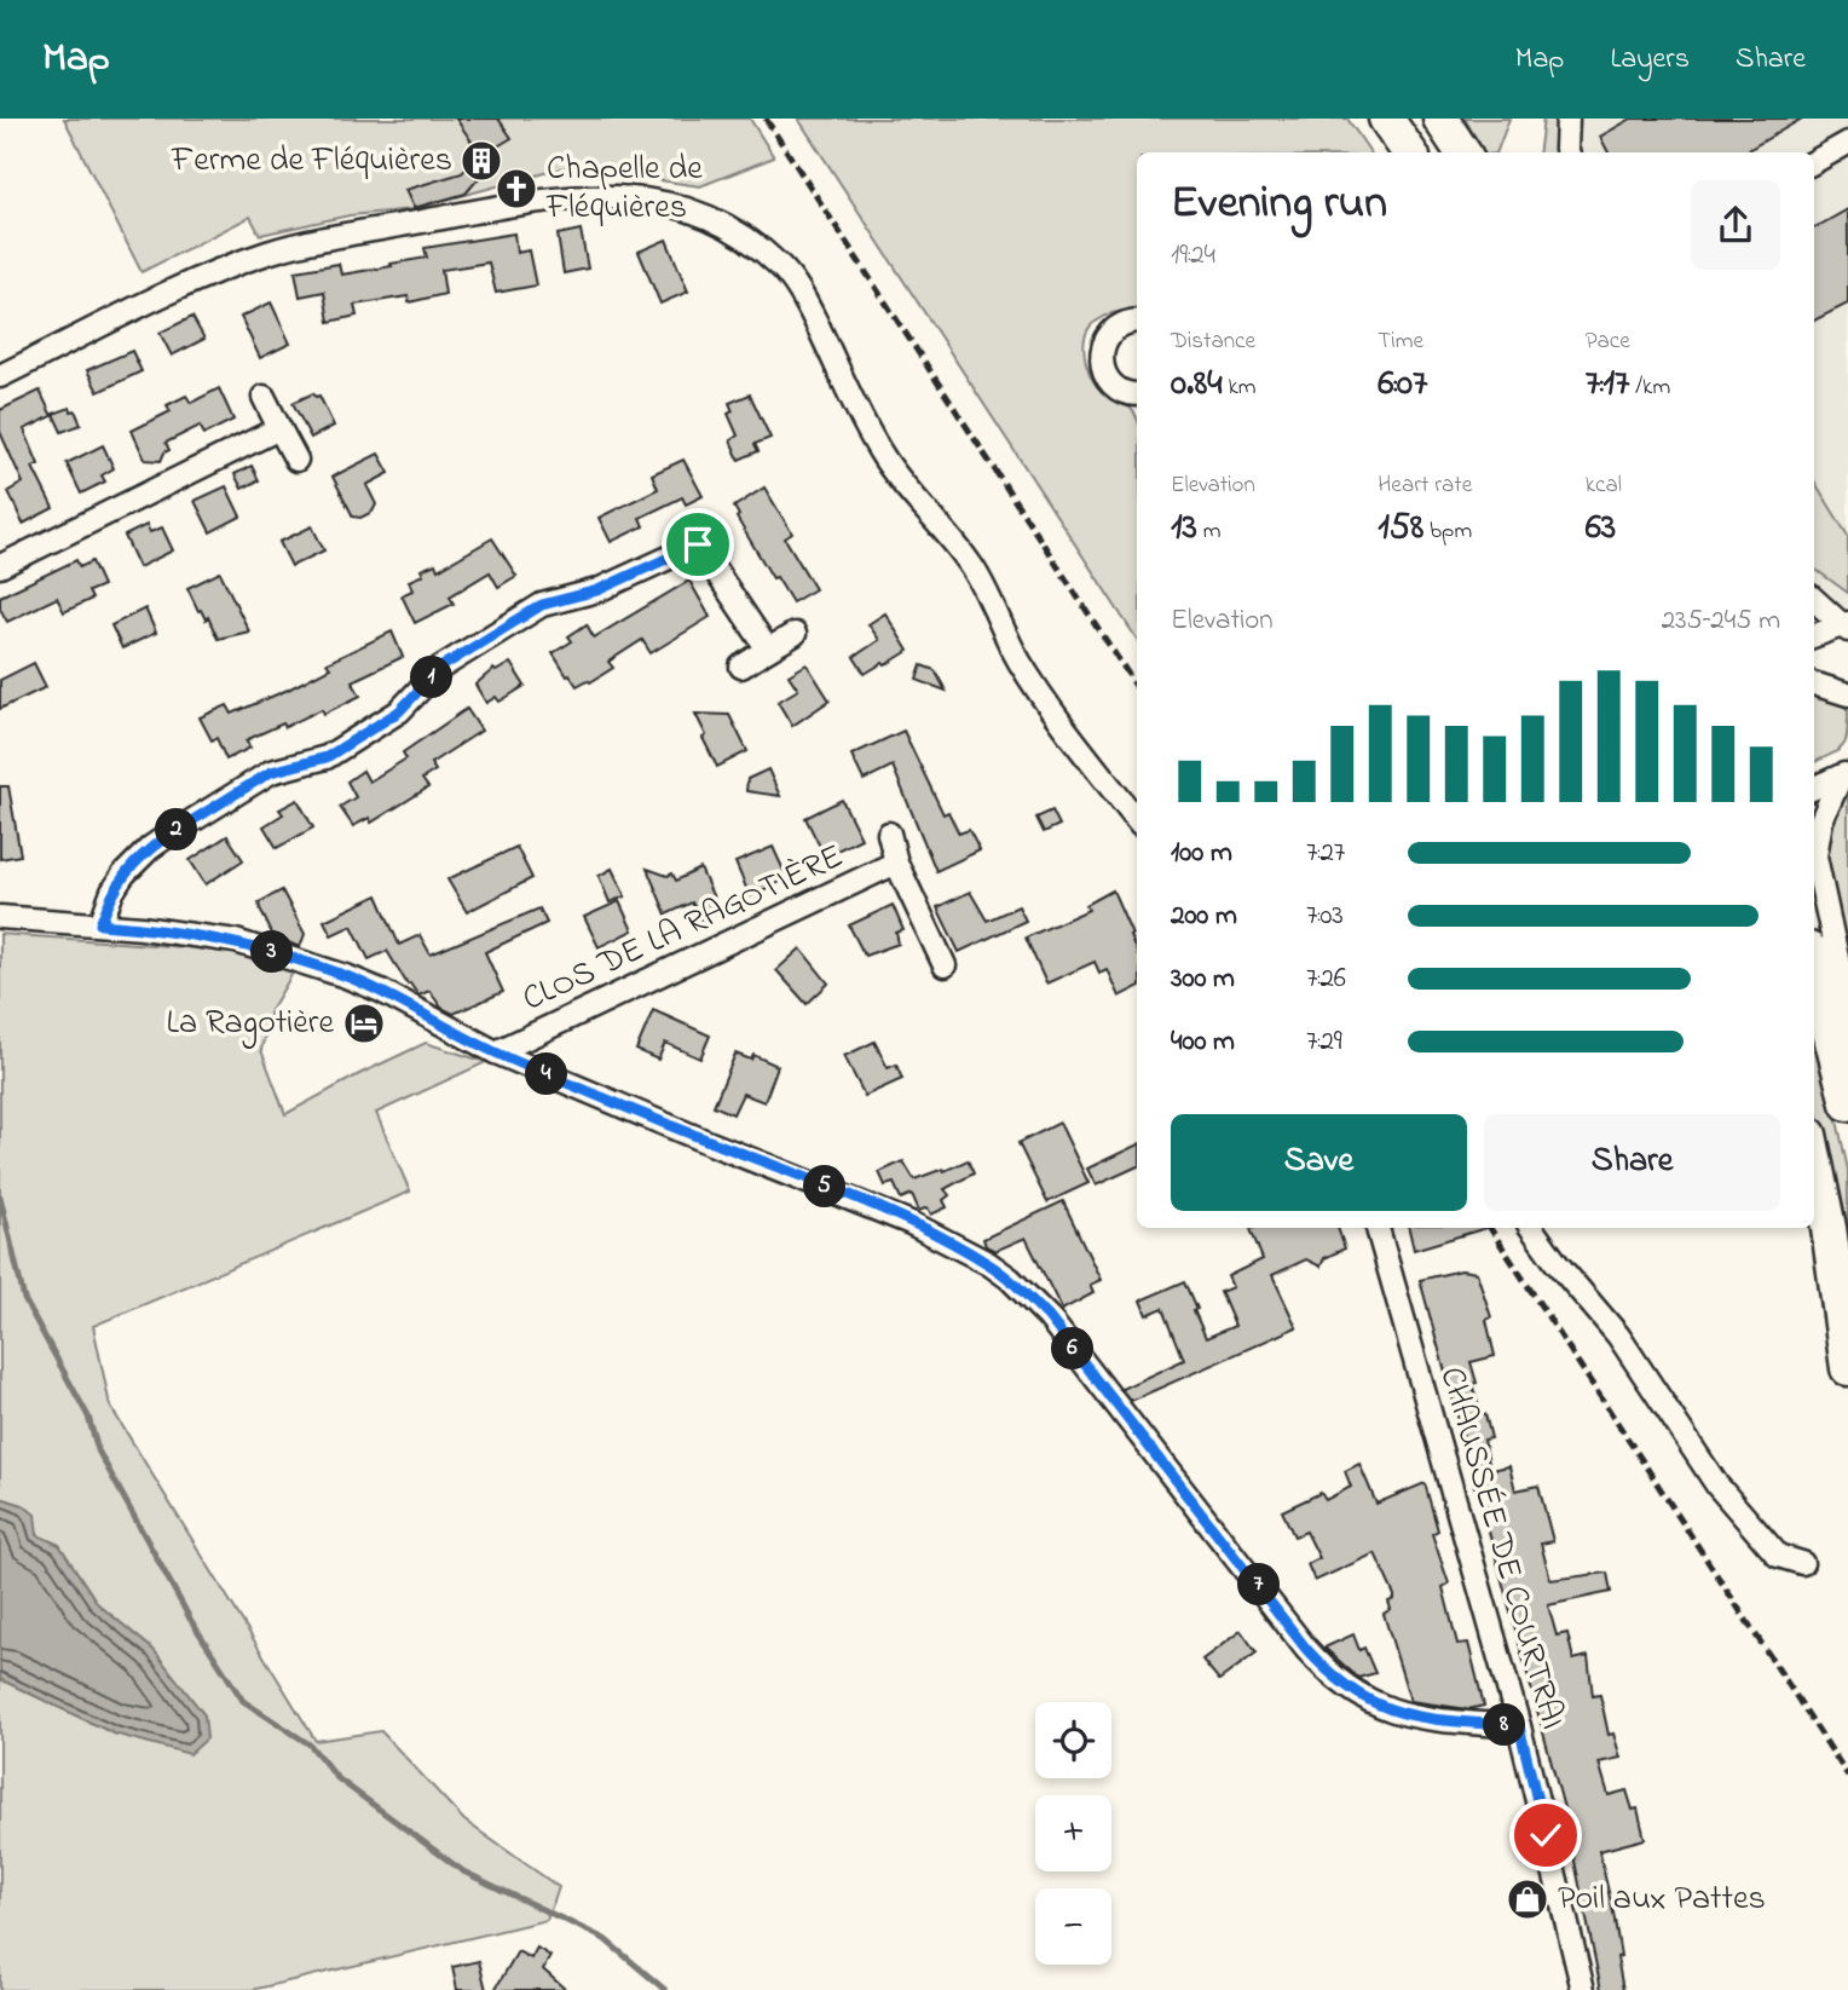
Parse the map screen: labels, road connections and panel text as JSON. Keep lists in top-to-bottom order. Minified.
{"streets":{"street":["CLOS DE LA RAGOTIÈRE","CHAUSSÉE DE COURTRAI"]},"places":{"building":["Ferme de Fléquières"],"church":["Chapelle de Fléquières"],"hotel":["La Ragotière"],"shop":["Poil aux Pattes"]},"page":{"header":"Map","nav":["Map","Layers","Share"],"heading":["Evening run","19:24"],"stats":[["Distance","0.84 km"],["Time","6:07"],["Pace","7:17 /km"],["Elevation","13 m"],["Heart rate","158 bpm"],["kcal","63"]],"chart":["Elevation","235–245 m"],"pins":["1","2","3","4","5","6","7","8"],"list":[{"name":"100 m","note":"7:27"},{"name":"200 m","note":"7:03"},{"name":"300 m","note":"7:26"},{"name":"400 m","note":"7:29"}],"buttons":["Save","Share"],"map_buttons":["+","−"]}}
